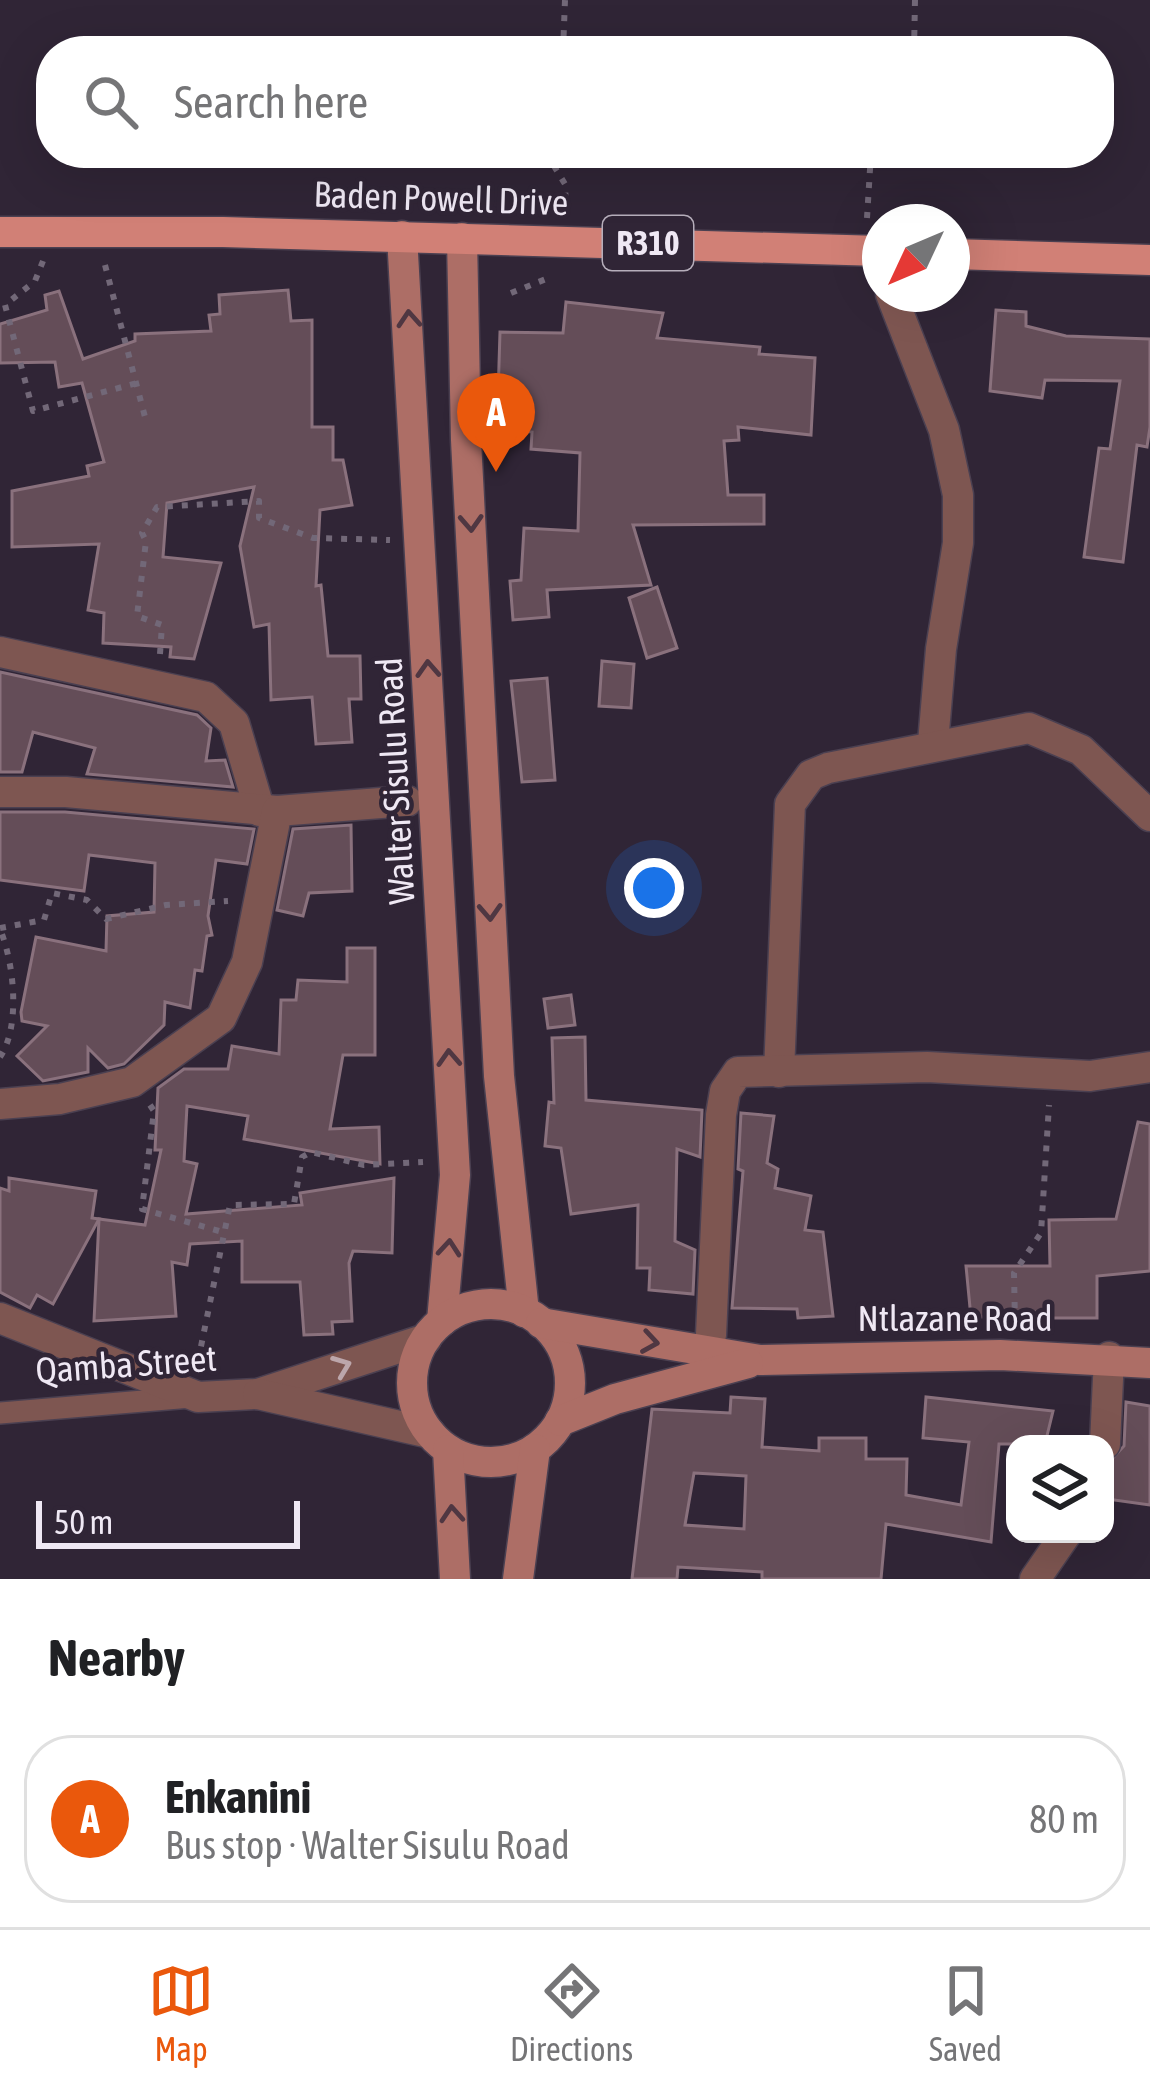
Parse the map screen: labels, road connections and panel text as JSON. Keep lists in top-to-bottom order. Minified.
{"streets":{"main road":["Baden Powell Drive","R310"],"street":["Walter Sisulu Road","Ntlazane Road","Qamba Street"]},"crossings":[["Baden Powell Drive","Walter Sisulu Road"],["Walter Sisulu Road","Ntlazane Road"],["Walter Sisulu Road","Qamba Street"],["Ntlazane Road","Qamba Street"]],"scale_bar":"50 m","north":"bottom left","page":{"search":"Search here","pins":"A","scale":"50 m","heading":"Nearby","list":[{"mark":"A","name":"Enkanini","note":"Bus stop · Walter Sisulu Road","value":"80 m"}],"nav":["Map","Directions","Saved"]}}
